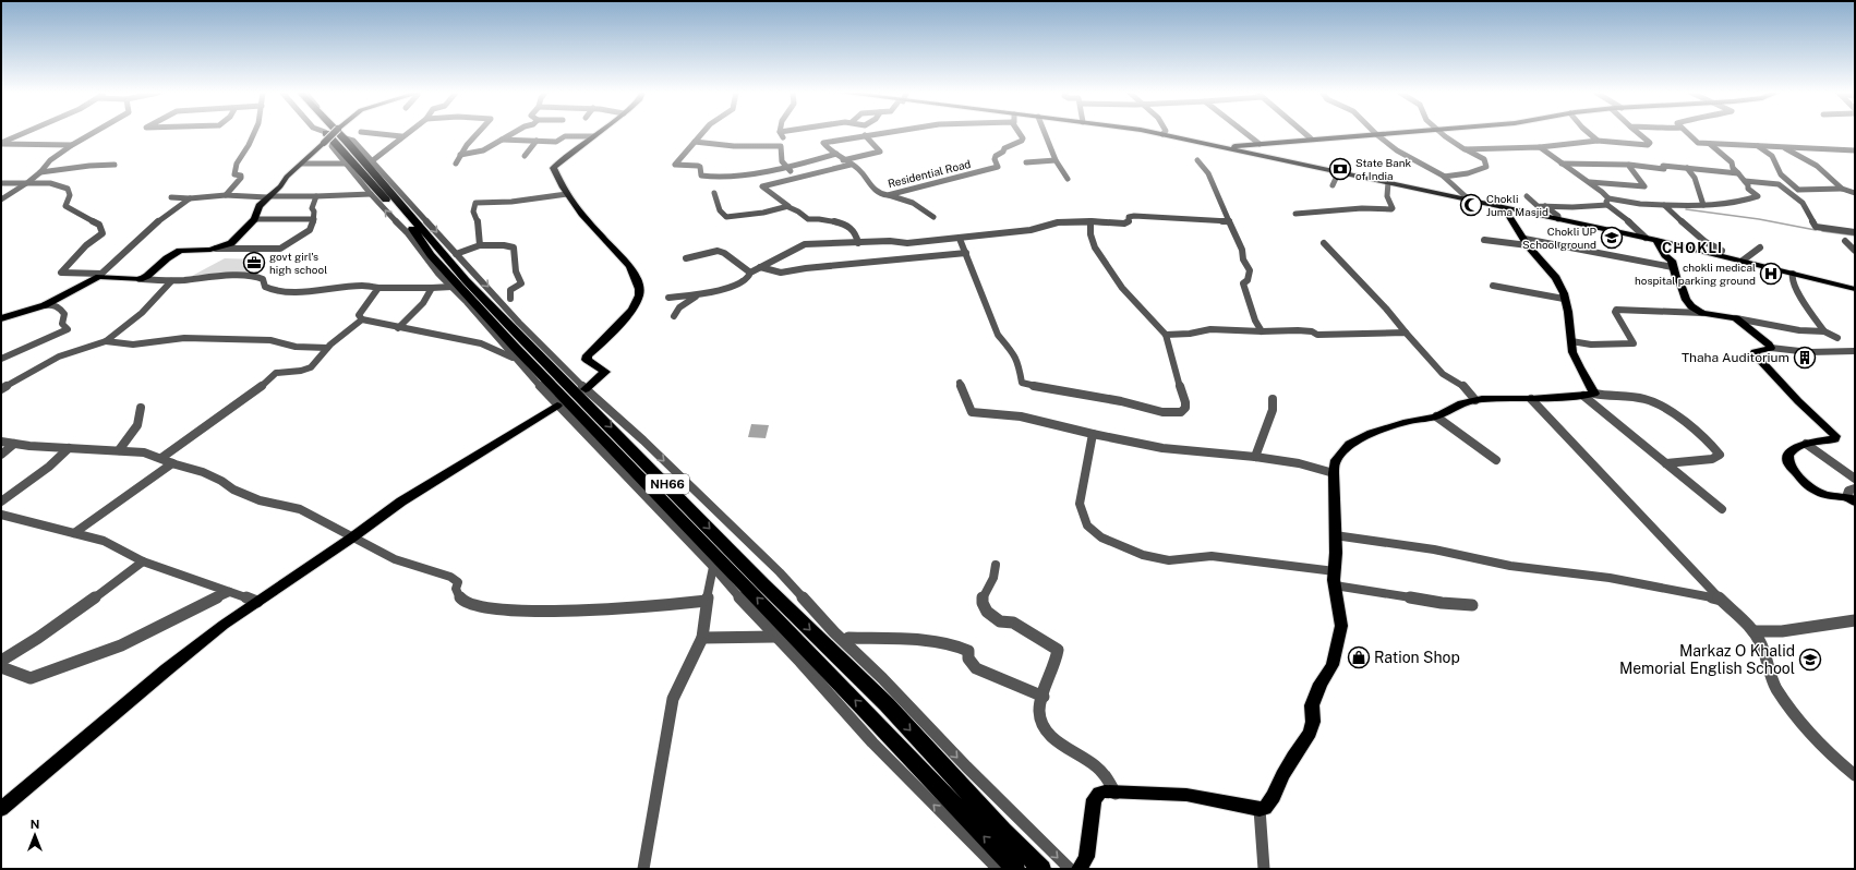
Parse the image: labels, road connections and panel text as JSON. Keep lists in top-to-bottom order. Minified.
{"streets":{"highway":["NH66"],"street":["Residential Road"]},"districts":["CHOKLI"],"places":{"bank":["State Bank of India"],"mosque":["Chokli Juma Masjid"],"school or university":["Chokli UP School ground","Markaz O Khalid Memorial English School"],"office":["govt girl's high school"],"hospital":["chokli medical hospital parking ground"],"building":["Thaha Auditorium"],"shop":["Ration Shop"]},"north":"top"}
